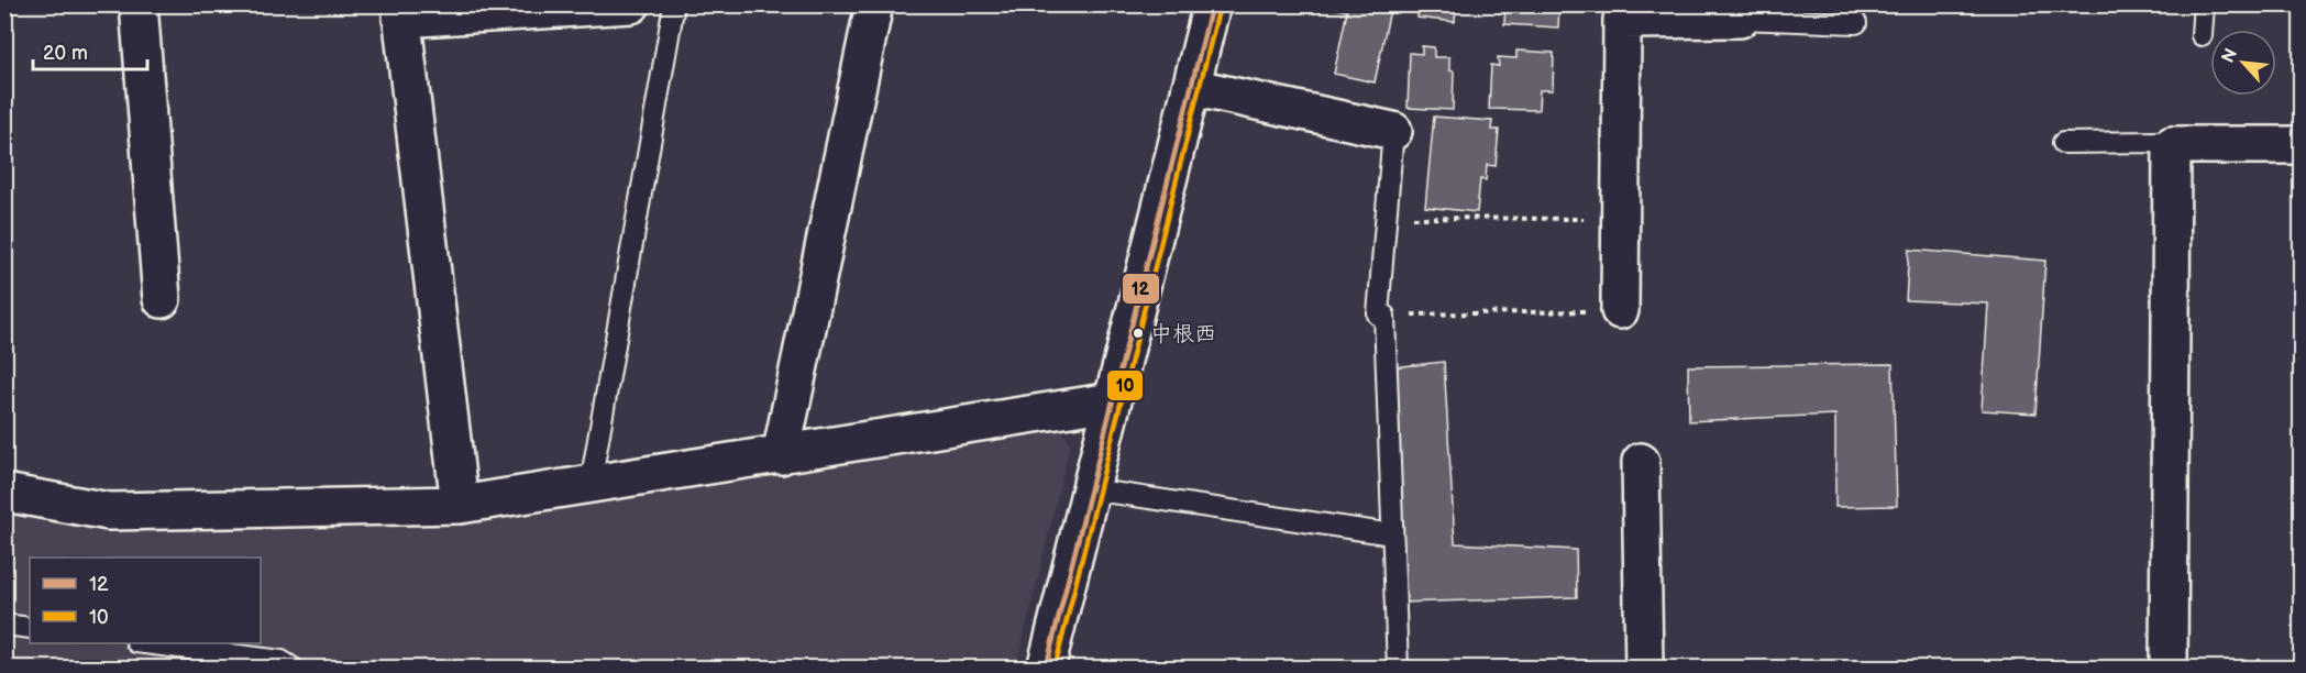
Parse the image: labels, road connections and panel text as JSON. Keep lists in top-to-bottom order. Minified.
{"places":["中根西"],"lines":["transit line 12","transit line 10"],"legend":["12","10"],"scale_bar":"20 m","north":"top left"}
